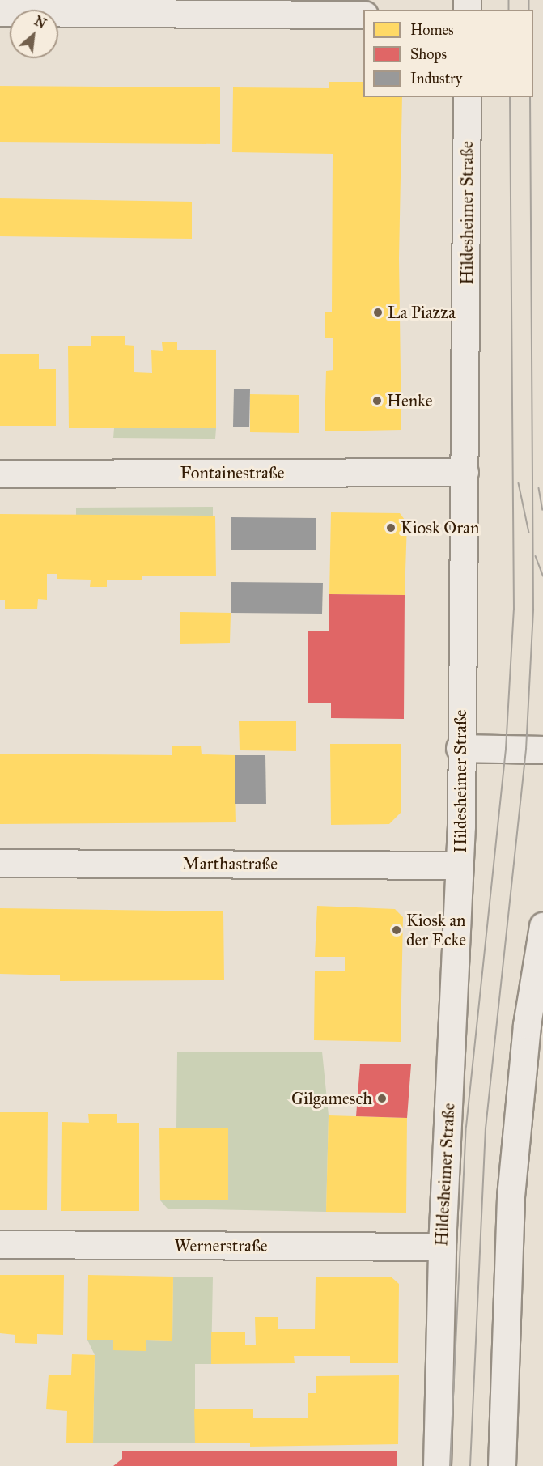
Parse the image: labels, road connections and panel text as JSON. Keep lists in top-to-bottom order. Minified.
{"streets":{"main road":["Hildesheimer Straße","Fontainestraße","Marthastraße","Wernerstraße"]},"crossings":[["Hildesheimer Straße","Fontainestraße"],["Hildesheimer Straße","Marthastraße"],["Hildesheimer Straße","Wernerstraße"]],"places":["La Piazza","Henke","Kiosk Oran","Kiosk an der Ecke","Gilgamesch"],"legend":["Homes","Shops","Industry"],"north":"top right"}
